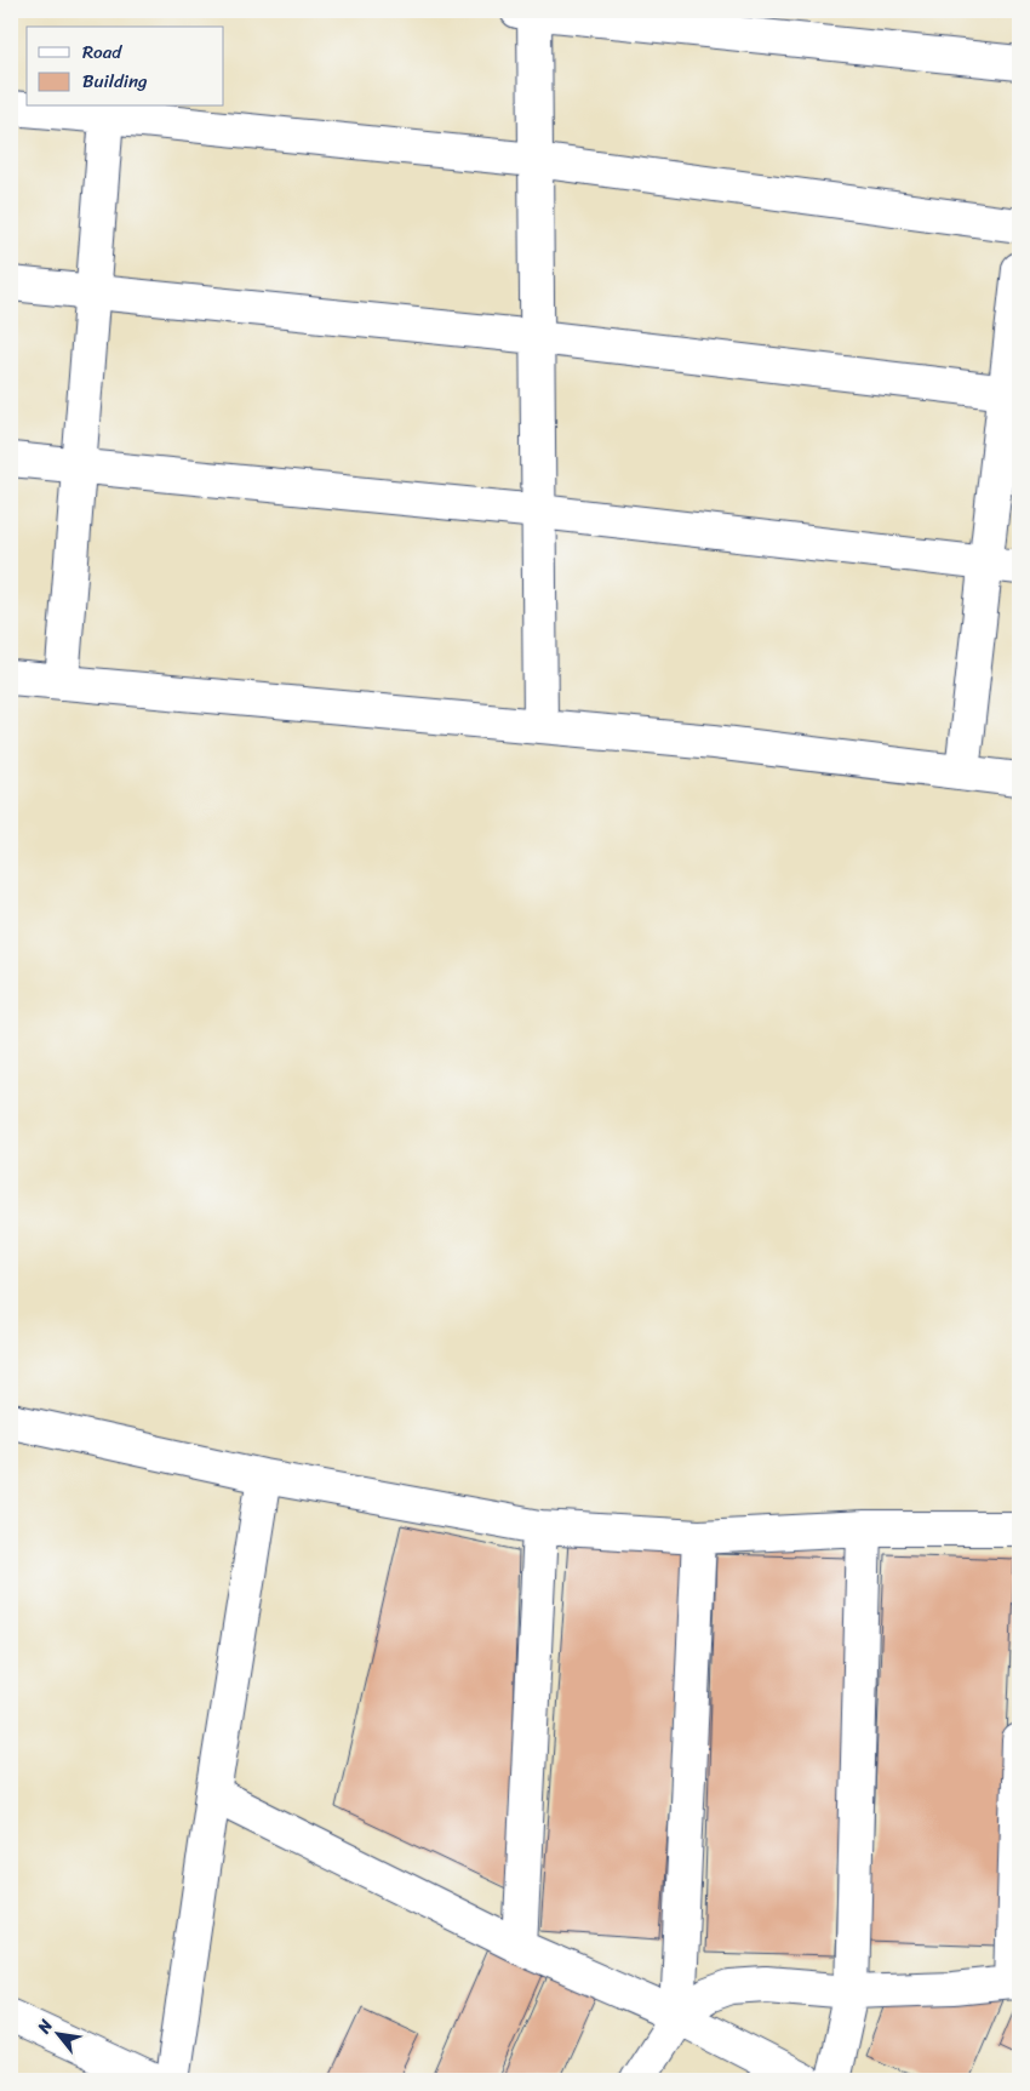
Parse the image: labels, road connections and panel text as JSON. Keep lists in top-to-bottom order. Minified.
{"legend":["Road","Building"],"north":"top left"}
